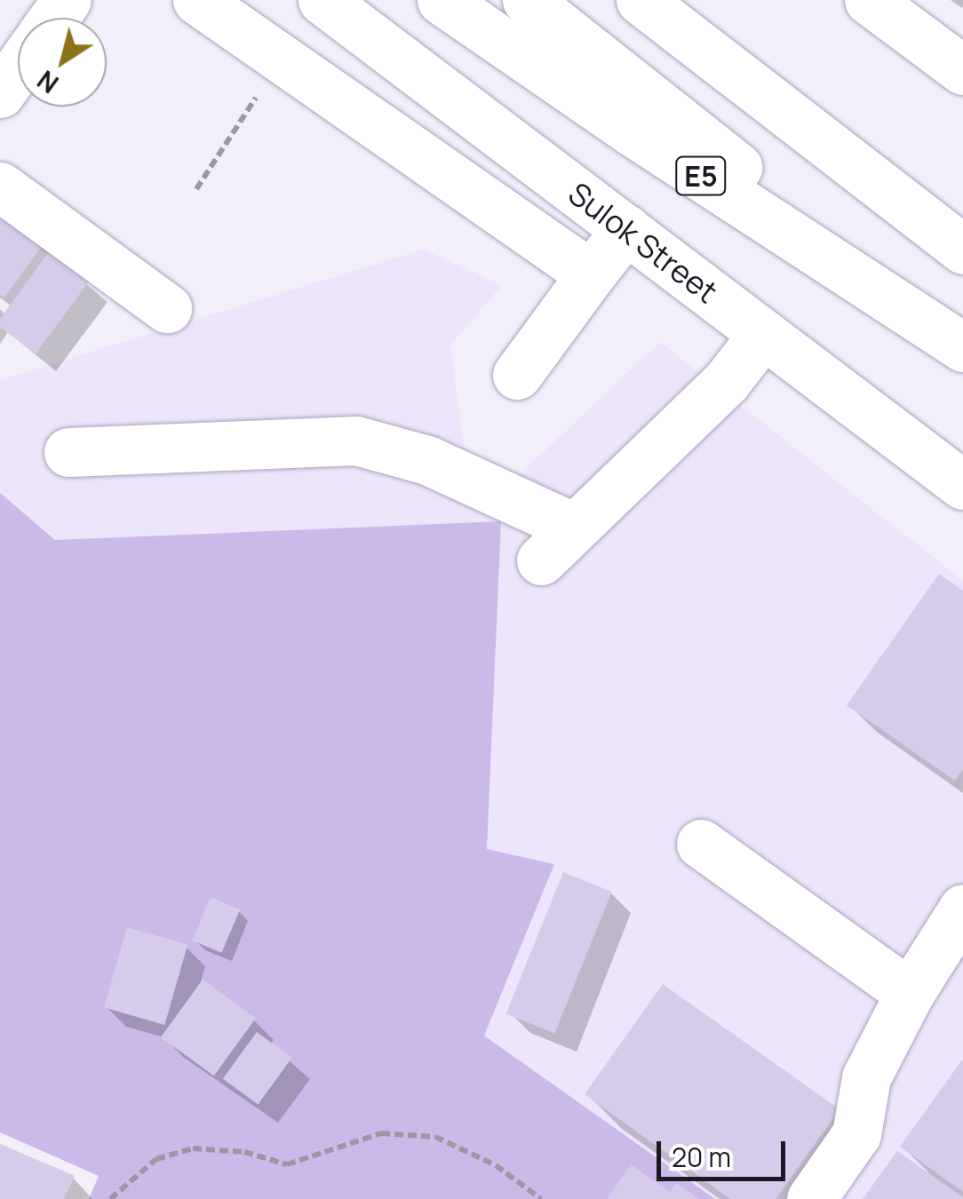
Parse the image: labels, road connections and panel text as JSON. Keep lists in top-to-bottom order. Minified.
{"streets":{"main road":["E5","Sulok Street"]},"scale_bar":"20 m","north":"bottom left"}
